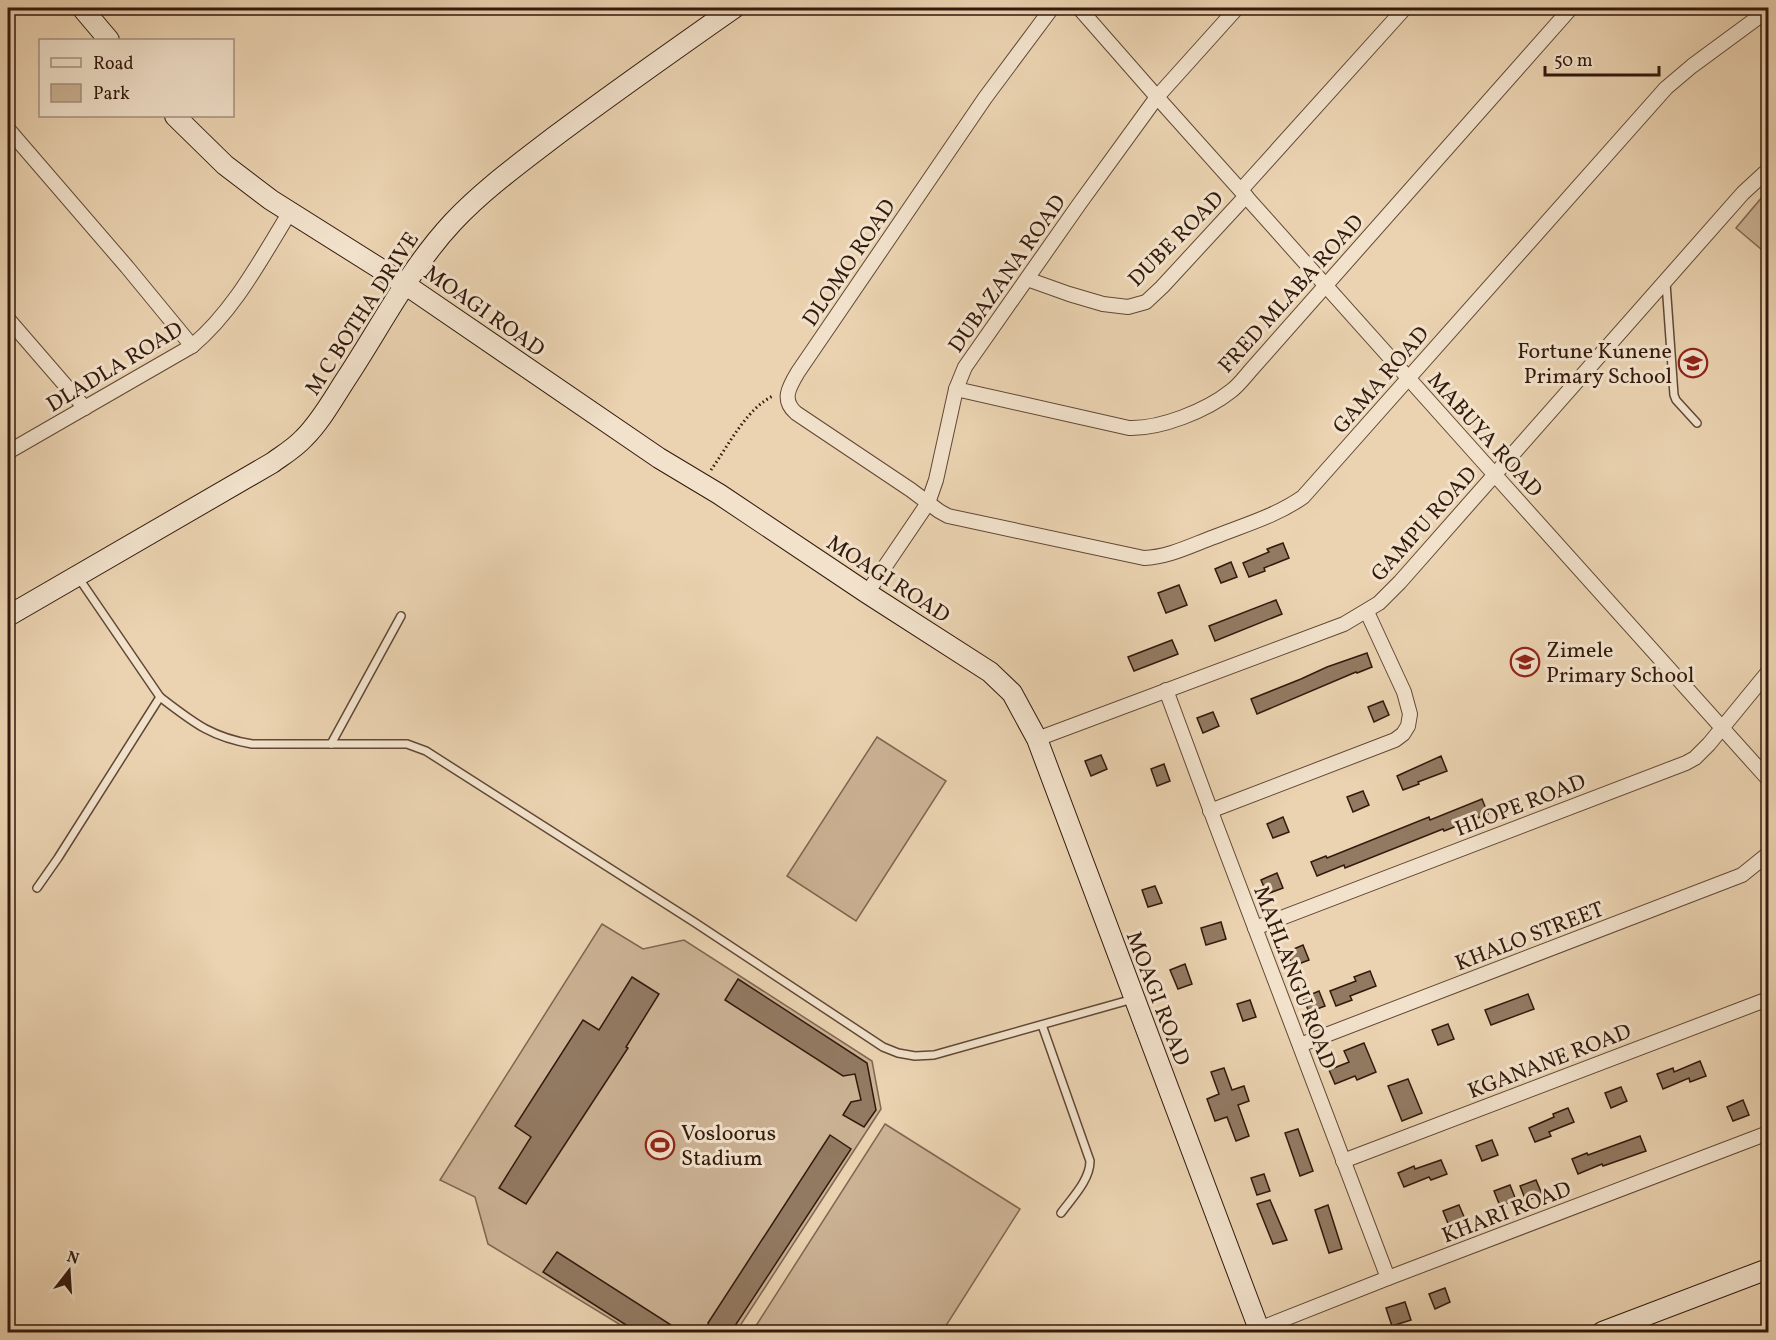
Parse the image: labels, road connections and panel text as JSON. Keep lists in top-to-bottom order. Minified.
{"streets":{"street":["DUBE ROAD","DLOMO ROAD","DUBAZANA ROAD","FRED MLABA ROAD","MOAGI ROAD","M C BOTHA DRIVE","DLADLA ROAD","GAMA ROAD","MABUYA ROAD","GAMPU ROAD","HLOPE ROAD","KHALO STREET","MAHLANGU ROAD","KGANANE ROAD","KHARI ROAD"]},"crossings":[["DUBE ROAD","DUBAZANA ROAD"],["DUBE ROAD","MABUYA ROAD"],["DUBAZANA ROAD","FRED MLABA ROAD"],["DUBAZANA ROAD","MOAGI ROAD"],["DUBAZANA ROAD","GAMA ROAD"],["DUBAZANA ROAD","MABUYA ROAD"],["FRED MLABA ROAD","MABUYA ROAD"],["MOAGI ROAD","M C BOTHA DRIVE"],["MOAGI ROAD","DLADLA ROAD"],["MOAGI ROAD","GAMPU ROAD"],["MOAGI ROAD","KHARI ROAD"],["GAMA ROAD","MABUYA ROAD"],["MABUYA ROAD","GAMPU ROAD"],["MABUYA ROAD","HLOPE ROAD"],["GAMPU ROAD","MAHLANGU ROAD"],["HLOPE ROAD","MAHLANGU ROAD"],["KHALO STREET","MAHLANGU ROAD"],["MAHLANGU ROAD","KGANANE ROAD"],["MAHLANGU ROAD","KHARI ROAD"]],"places":{"school or university":["Fortune Kunene Primary School","Zimele Primary School"],"sports":["Vosloorus Stadium"]},"legend":["Road","Park"],"scale_bar":"50 m","north":"top"}
